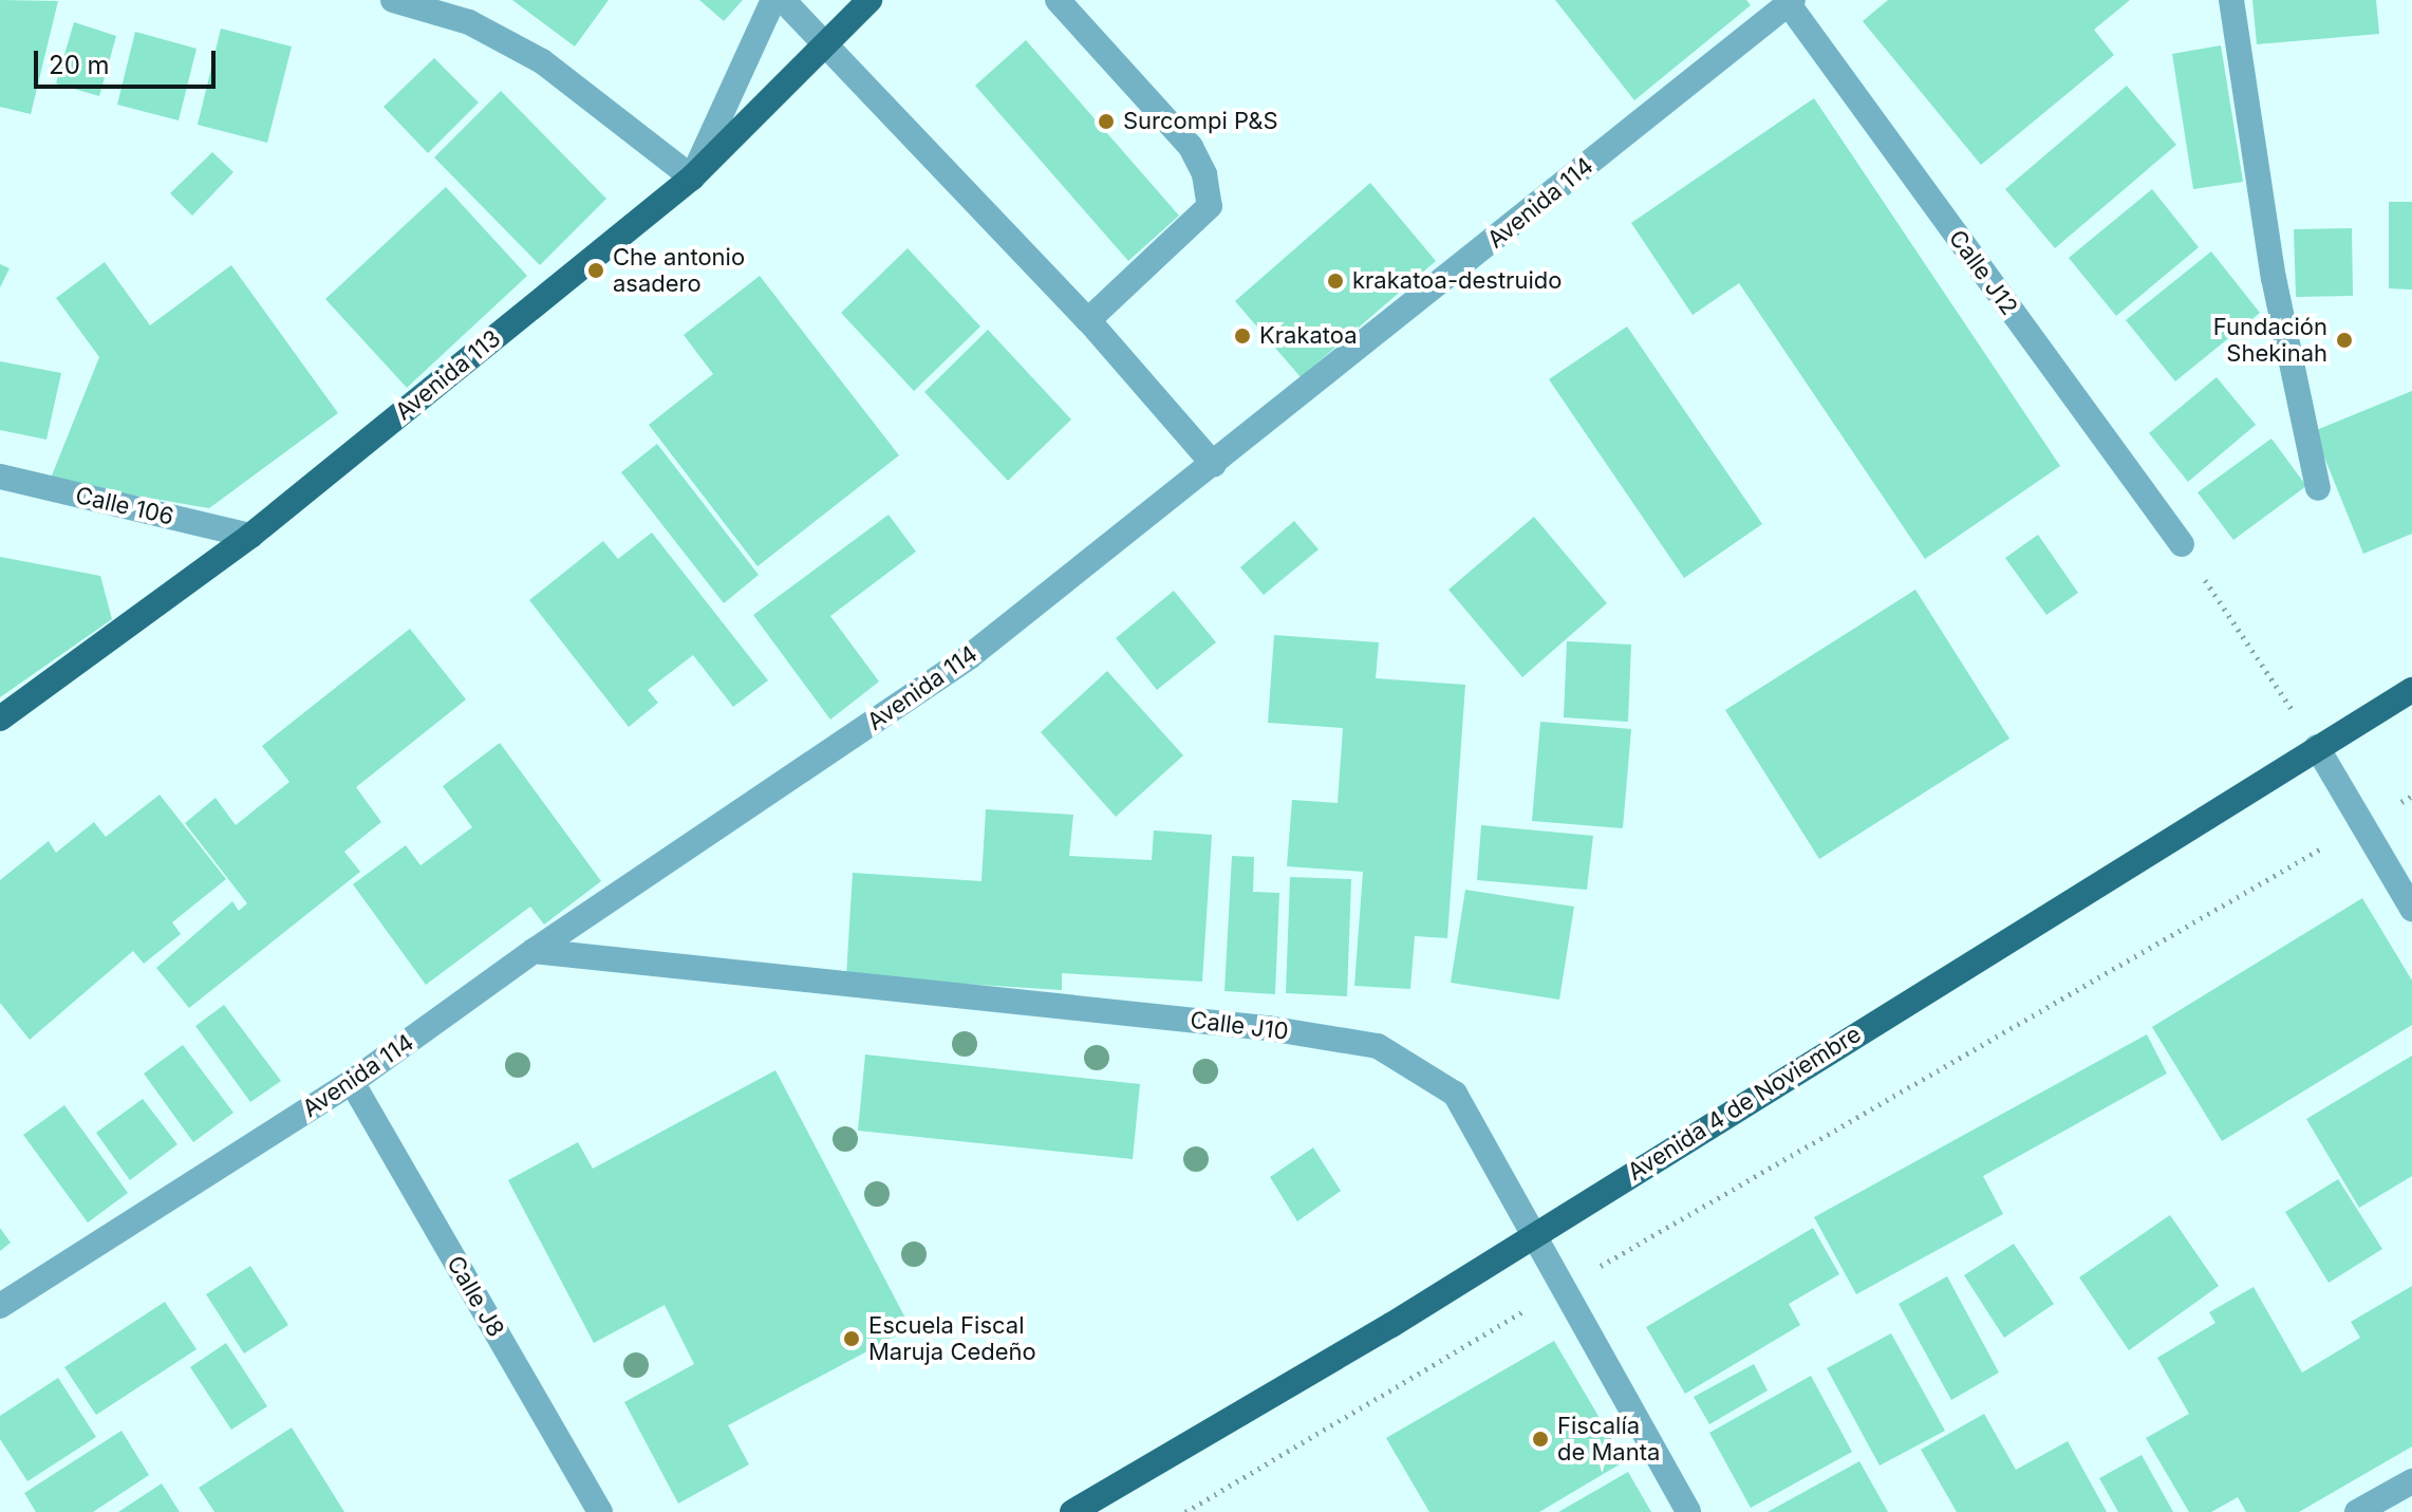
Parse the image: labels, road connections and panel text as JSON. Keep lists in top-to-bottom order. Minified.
{"streets":{"main road":["Avenida 113","Avenida 4 de Noviembre"],"street":["Avenida 114","Calle J12","Calle 106","Calle J10","Calle J8"]},"crossings":[["Avenida 114","Calle J12"],["Avenida 114","Calle J10"],["Avenida 114","Calle J8"],["Avenida 113","Calle 106"],["Calle J10","Avenida 4 de Noviembre"]],"places":["Surcompi P&S","Che antonio asadero","krakatoa-destruido","Krakatoa","Fundación Shekinah","Escuela Fiscal Maruja Cedeño","Fiscalía de Manta"],"scale_bar":"20 m"}
